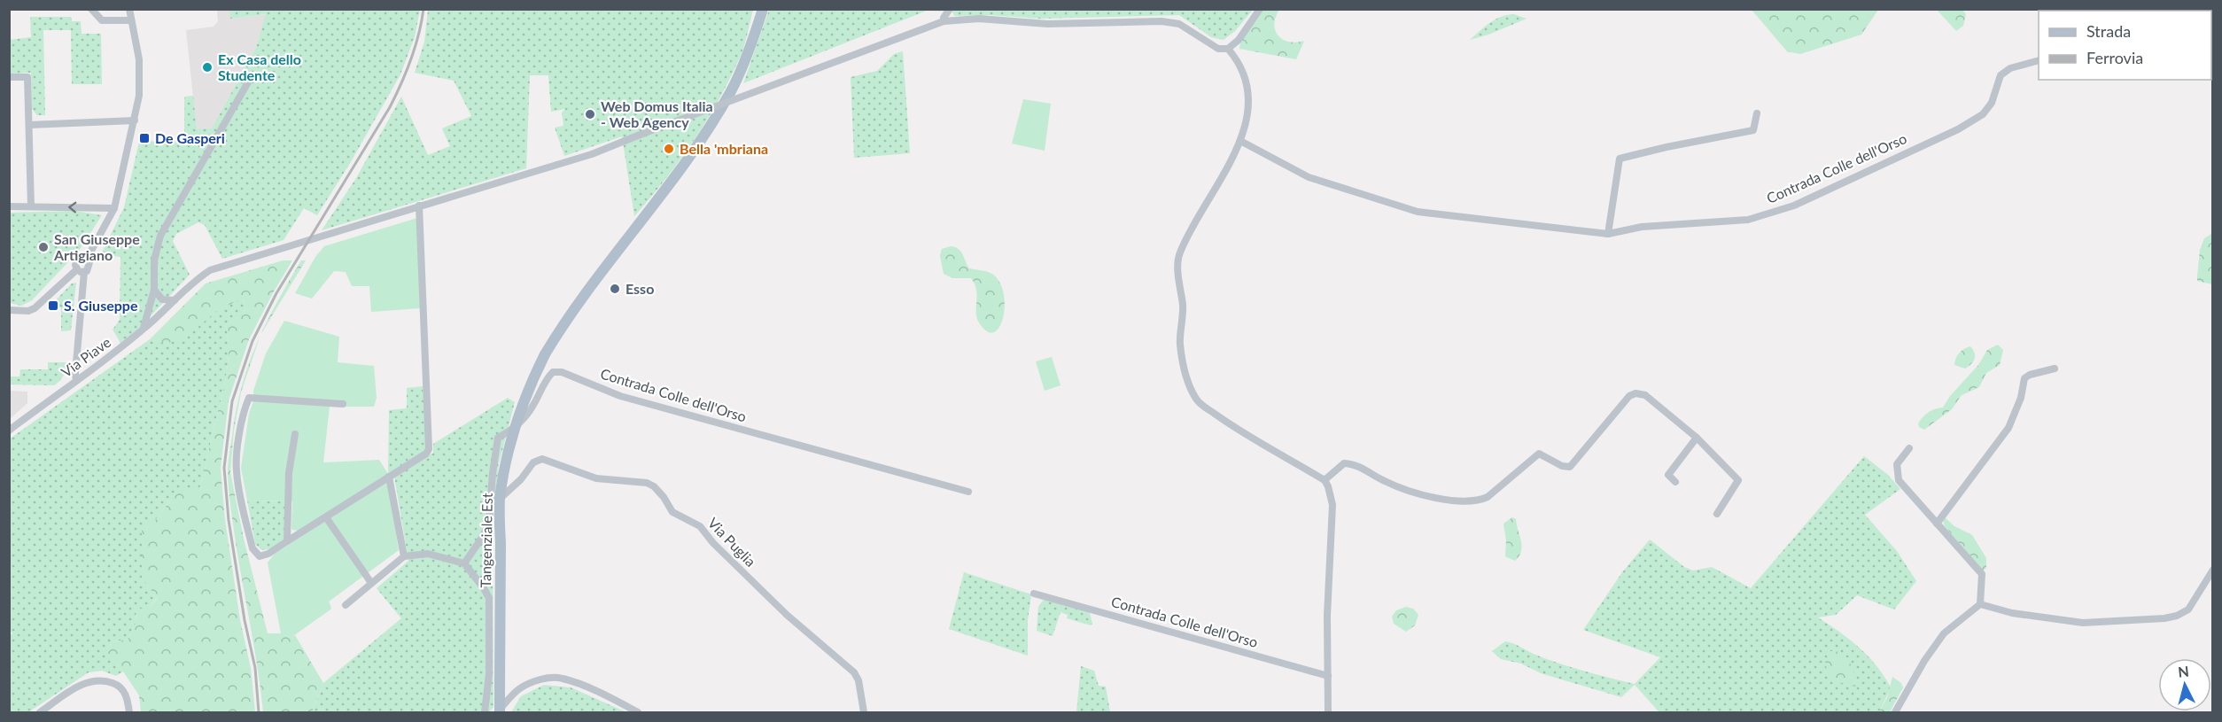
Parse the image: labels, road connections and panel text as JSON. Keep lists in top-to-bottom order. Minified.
{"streets":{"main road":["Tangenziale Est"],"street":["Contrada Colle dell'Orso","Via Piave","Via Puglia"]},"crossings":[["Contrada Colle dell'Orso","Via Puglia"]],"places":{"other":["Ex Casa dello Studente","Web Domus Italia - Web Agency","Bella 'mbriana","San Giuseppe Artigiano","Esso"],"transit":["De Gasperi","S. Giuseppe"]},"legend":["Strada","Ferrovia"],"north":"top"}
